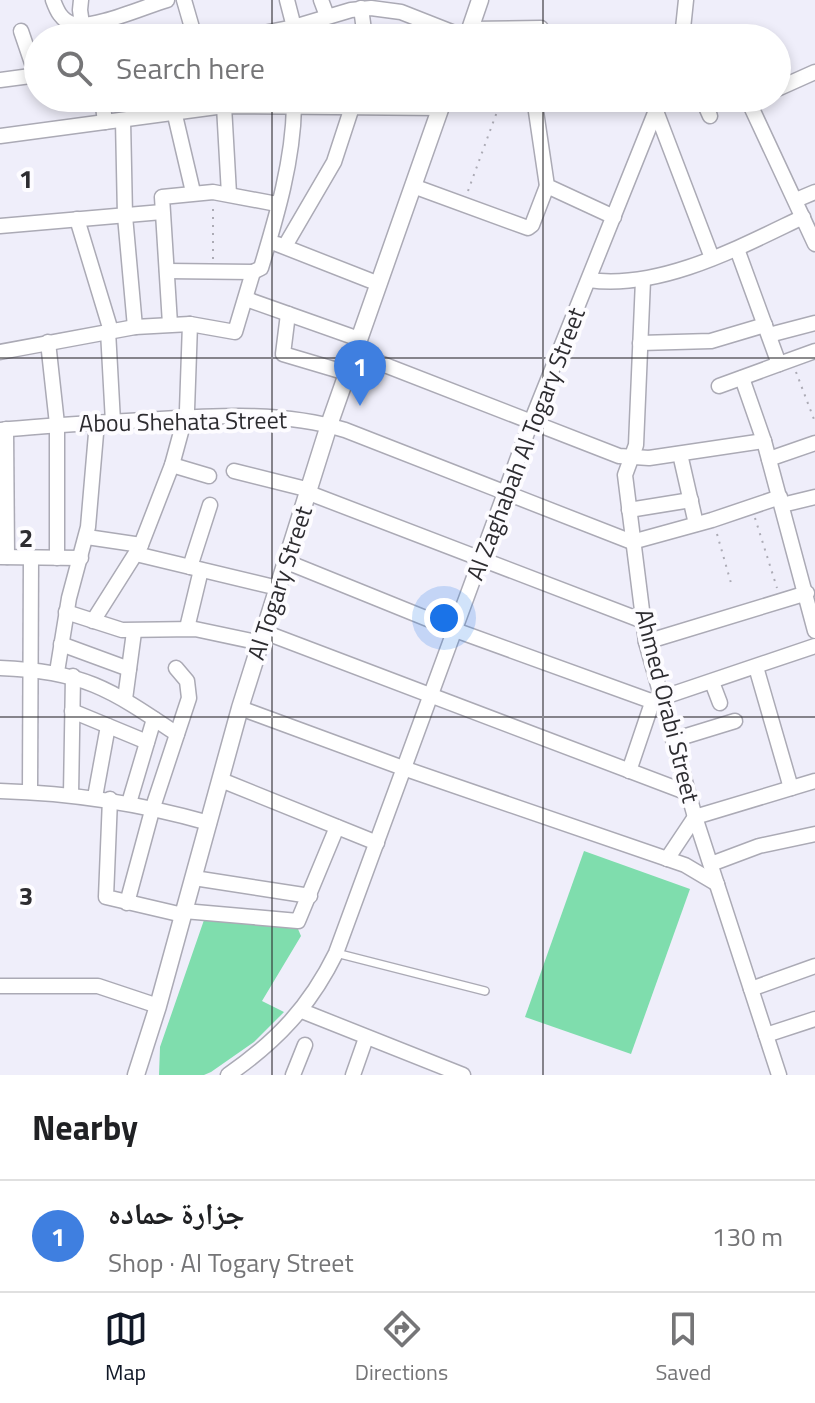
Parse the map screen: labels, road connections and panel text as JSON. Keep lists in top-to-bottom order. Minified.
{"streets":{"street":["Abou Shehata Street","Al Zaghabah Al Togary Street","Al Togary Street","Ahmed Orabi Street"]},"crossings":[["Abou Shehata Street","Al Zaghabah Al Togary Street"],["Abou Shehata Street","Al Togary Street"],["Abou Shehata Street","Ahmed Orabi Street"]],"page":{"search":"Search here","pins":"1","heading":"Nearby","list":[{"mark":"1","name":"جزارة حماده","note":"Shop · Al Togary Street","value":"130 m"}],"nav":["Map","Directions","Saved"]},"grid":{"rows":["1","2","3"]}}
